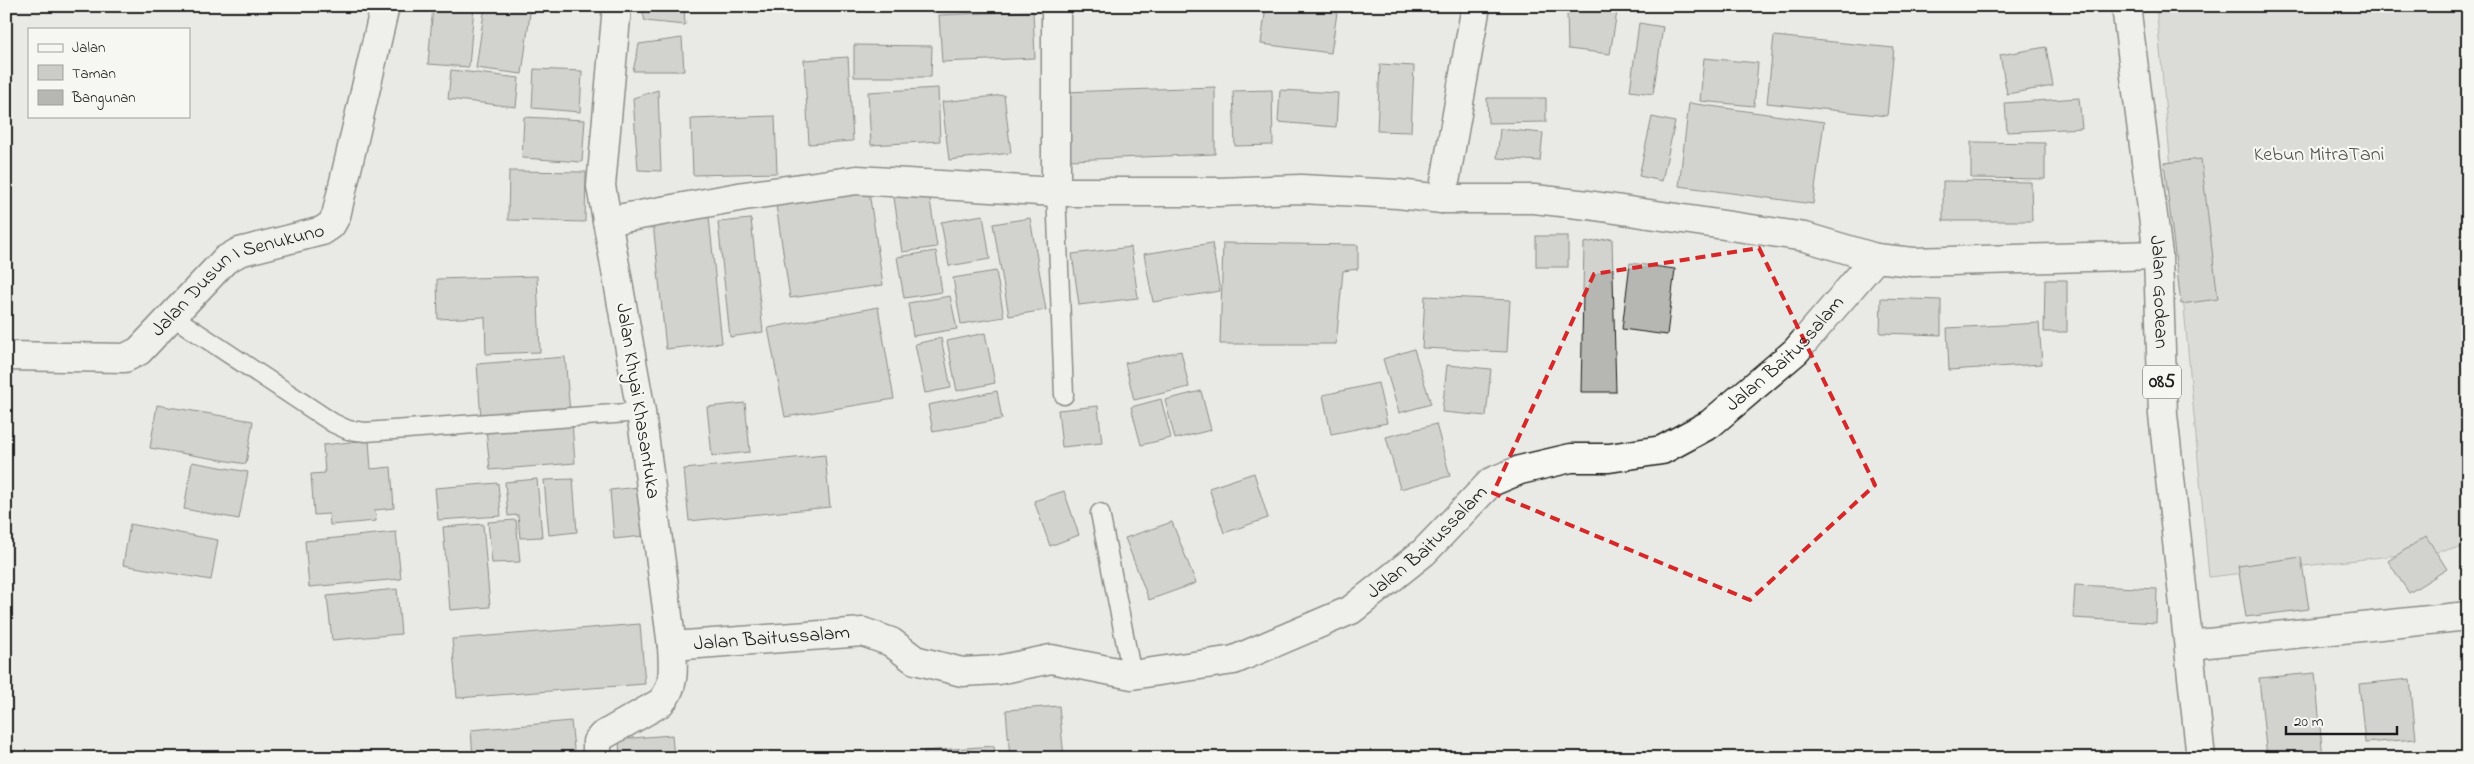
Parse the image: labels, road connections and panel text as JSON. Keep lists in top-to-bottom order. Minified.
{"streets":{"street":["Jalan Dusun I Senukuno","Jalan Godean","Jalan Baitussalam","085","Jalan Khyai Khasantuka"]},"crossings":[["Jalan Baitussalam","Jalan Khyai Khasantuka"]],"parks":["Kebun MitraTani"],"legend":["Jalan","Taman","Bangunan"],"scale_bar":"20 m"}
